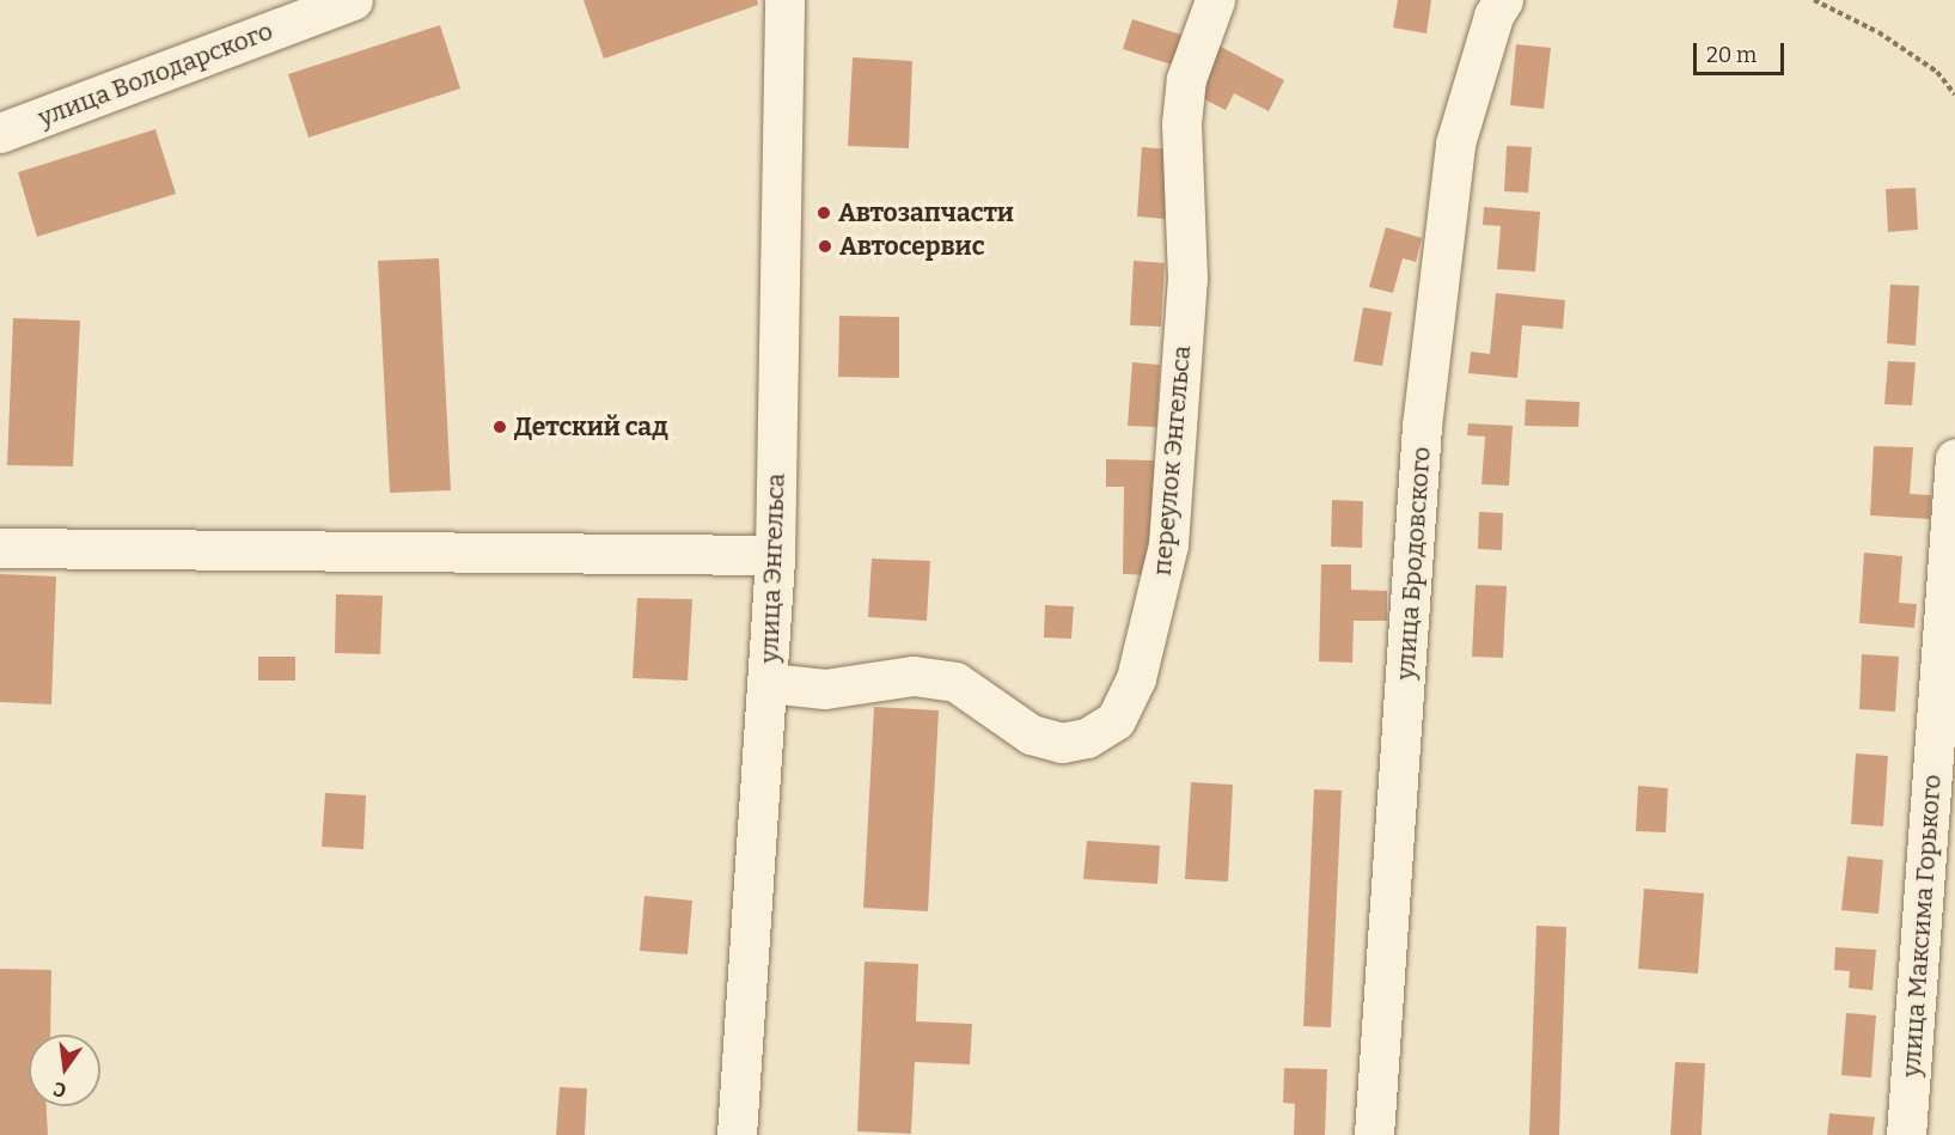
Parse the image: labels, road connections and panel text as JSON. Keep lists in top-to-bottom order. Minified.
{"streets":{"street":["улица Володарского","переулок Энгельса","улица Бродовского","улица Энгельса","улица Максима Горького"]},"crossings":[["переулок Энгельса","улица Энгельса"]],"places":["Автозапчасти","Автосервис","Детский сад"],"scale_bar":"20 m","north":"bottom"}
